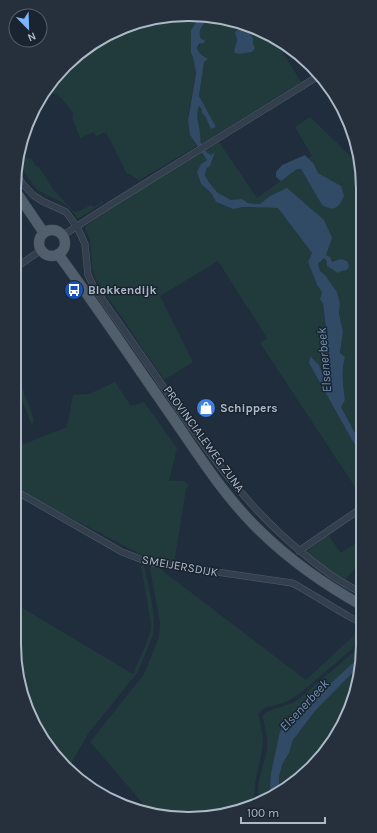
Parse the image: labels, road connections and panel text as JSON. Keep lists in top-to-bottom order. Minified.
{"streets":{"main road":["PROVINCIALEWEG ZUNA"],"street":["SMEIJERSDIJK"]},"water":["Elsenerbeek"],"places":{"bus stop":["Blokkendijk"],"shop":["Schippers"]},"scale_bar":"100 m","north":"bottom right"}
